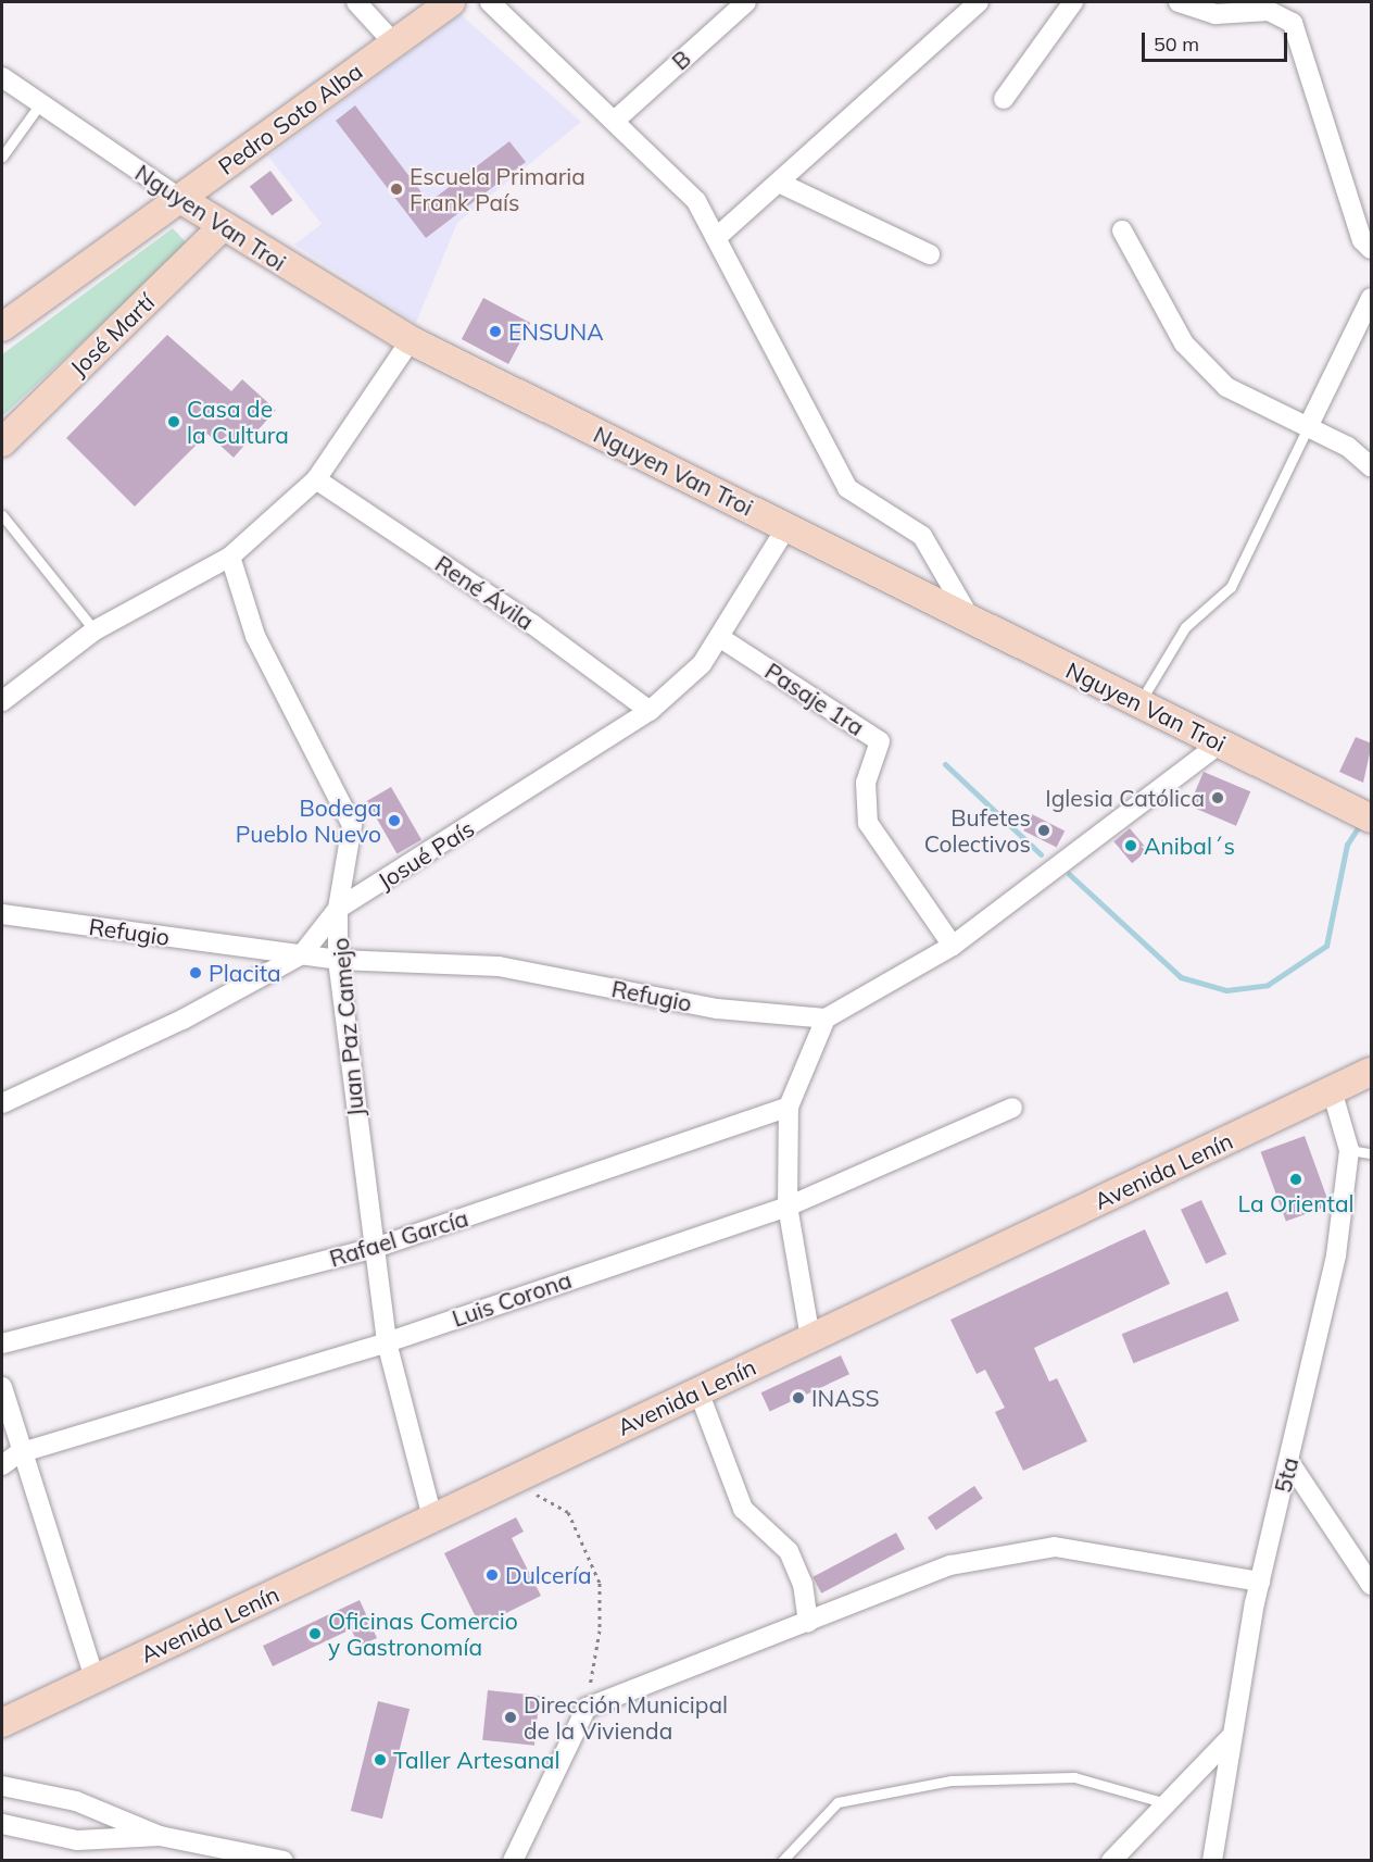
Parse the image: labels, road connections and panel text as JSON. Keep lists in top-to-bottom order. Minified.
{"streets":{"street":["B","Pedro Soto Alba","Nguyen Van Troi","José Martí","René Ávila","Pasaje 1ra","Josué País","Refugio","Juan Paz Camejo","Avenida Lenín","Rafael García","Luis Corona","5ta"]},"crossings":[["Pedro Soto Alba","Nguyen Van Troi"],["Nguyen Van Troi","José Martí"],["Nguyen Van Troi","Josué País"],["René Ávila","Josué País"],["Pasaje 1ra","Josué País"],["Josué País","Refugio"],["Josué País","Juan Paz Camejo"],["Refugio","Juan Paz Camejo"],["Juan Paz Camejo","Avenida Lenín"],["Juan Paz Camejo","Rafael García"],["Juan Paz Camejo","Luis Corona"],["Avenida Lenín","5ta"]],"places":["Escuela Primaria Frank País","ENSUNA","Casa de la Cultura","Iglesia Católica","Bodega Pueblo Nuevo","Bufetes Colectivos","Anibal´s","Placita","La Oriental","INASS","Dulcería","Oficinas Comercio y Gastronomía","Dirección Municipal de la Vivienda","Taller Artesanal"],"scale_bar":"50 m"}
